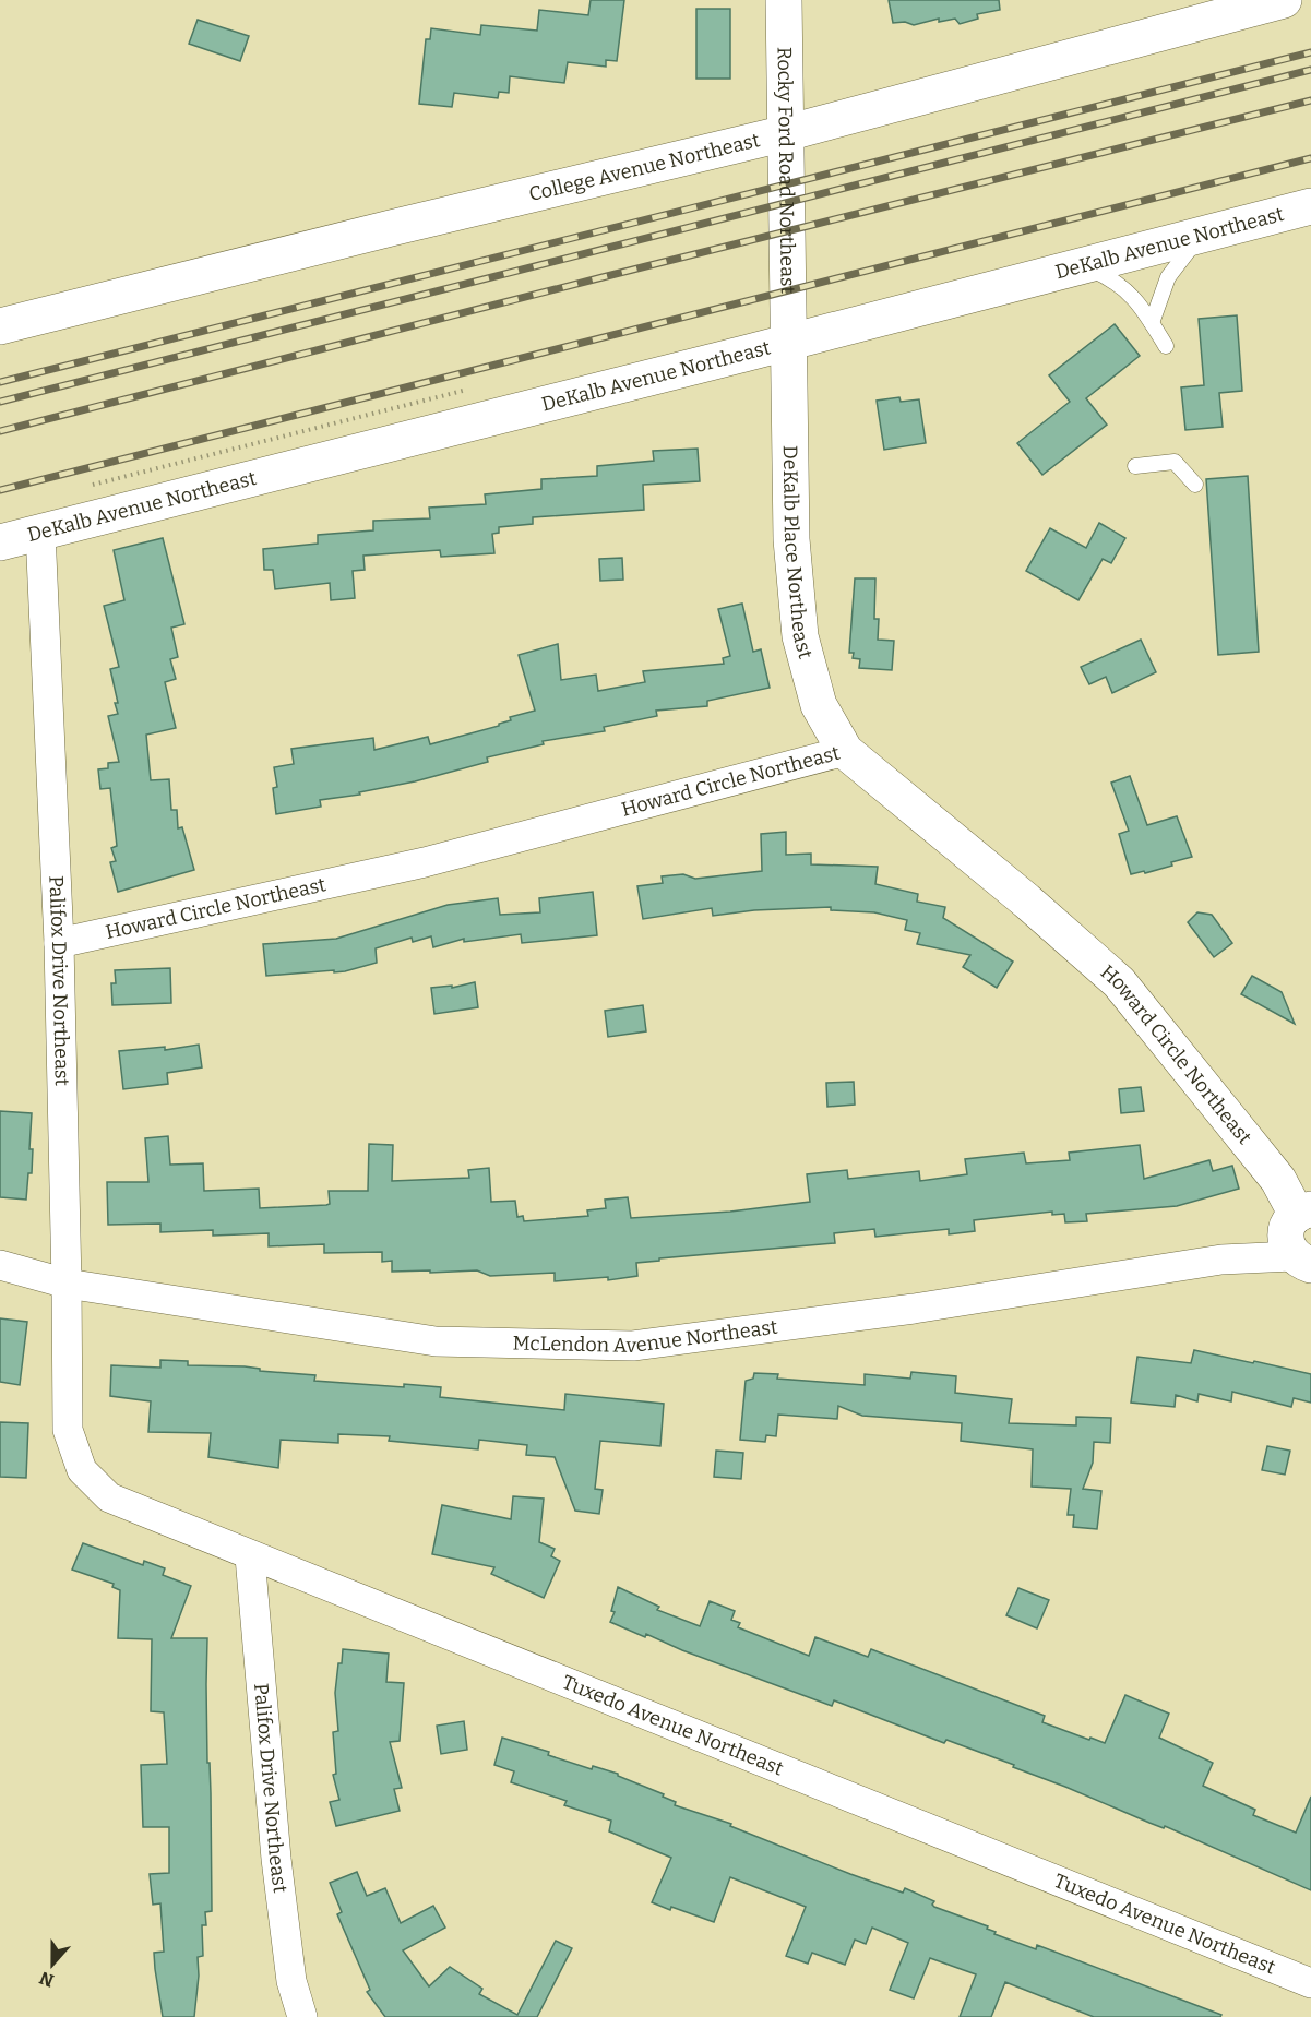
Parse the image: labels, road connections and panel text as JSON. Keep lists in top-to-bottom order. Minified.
{"streets":{"street":["College Avenue Northeast","Rocky Ford Road Northeast","DeKalb Avenue Northeast","DeKalb Place Northeast","Howard Circle Northeast","Palifox Drive Northeast","McLendon Avenue Northeast","Tuxedo Avenue Northeast"]},"crossings":[["College Avenue Northeast","Rocky Ford Road Northeast"],["Rocky Ford Road Northeast","DeKalb Avenue Northeast"],["Rocky Ford Road Northeast","DeKalb Place Northeast"],["DeKalb Avenue Northeast","DeKalb Place Northeast"],["DeKalb Avenue Northeast","Palifox Drive Northeast"],["DeKalb Place Northeast","Howard Circle Northeast"],["Howard Circle Northeast","Palifox Drive Northeast"],["Howard Circle Northeast","McLendon Avenue Northeast"],["Palifox Drive Northeast","McLendon Avenue Northeast"],["Palifox Drive Northeast","Tuxedo Avenue Northeast"]],"north":"bottom"}
